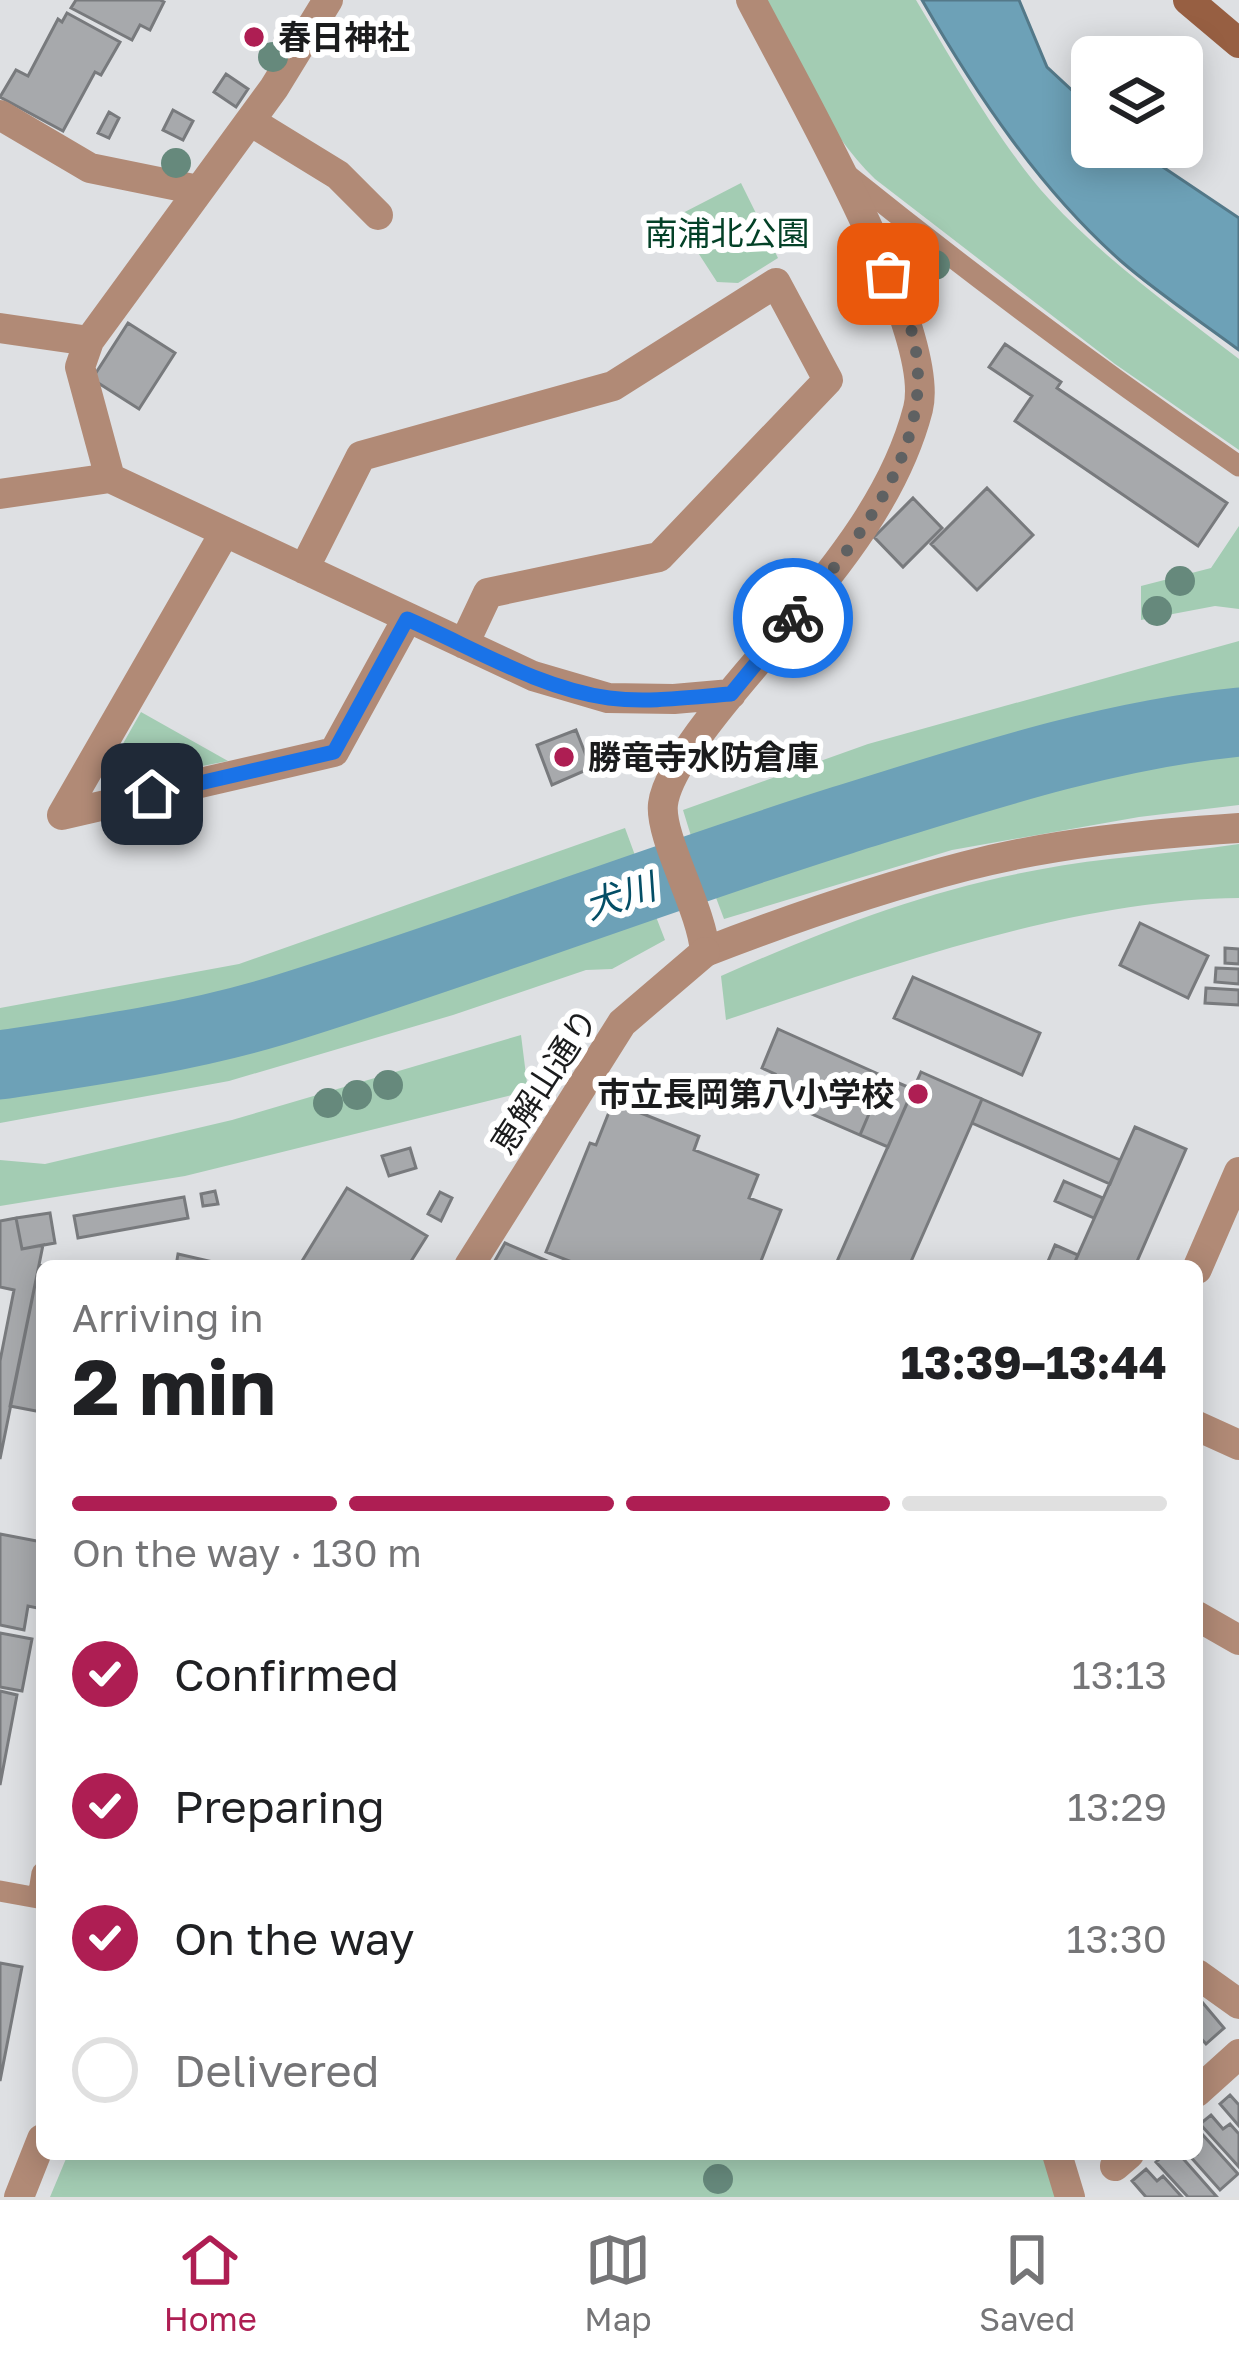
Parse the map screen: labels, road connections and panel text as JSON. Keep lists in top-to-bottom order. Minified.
{"streets":{"street":["恵解山通り"]},"water":["犬川"],"parks":["南浦北公園"],"places":["春日神社","勝竜寺水防倉庫","市立長岡第八小学校"],"page":{"heading":["2 min","Arriving in","13:39–13:44"],"bar":"On the way · 130 m","list":[["Confirmed","13:13"],["Preparing","13:29"],["On the way","13:30"],"Delivered"],"tabs":["Home","Map","Saved"]}}
